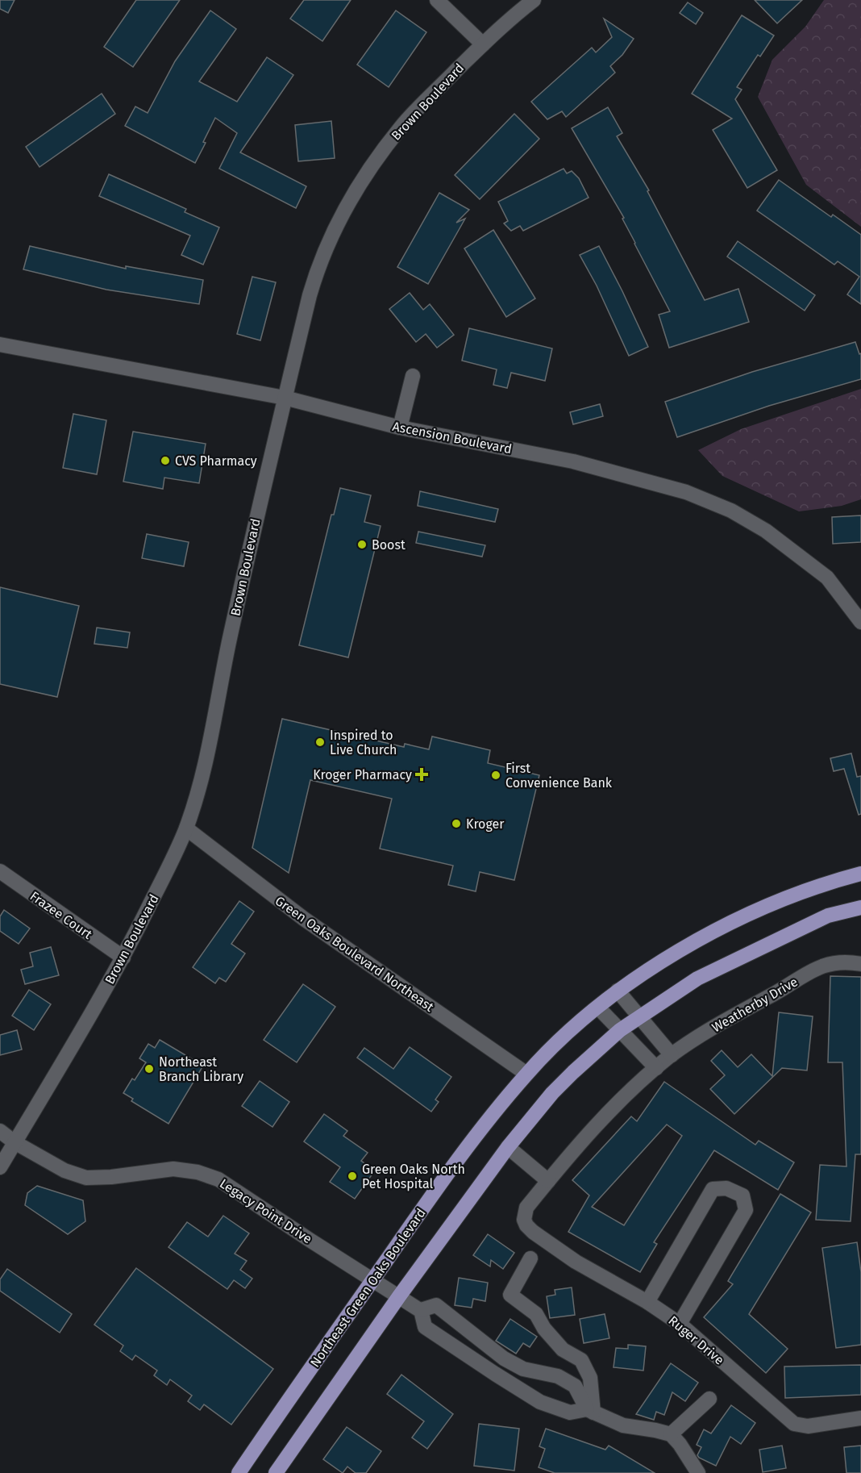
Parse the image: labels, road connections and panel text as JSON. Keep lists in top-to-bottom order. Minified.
{"streets":{"main road":["Northeast Green Oaks Boulevard"],"street":["Brown Boulevard","Ascension Boulevard","Frazee Court","Green Oaks Boulevard Northeast","Weatherby Drive","Legacy Point Drive","Ruger Drive"]},"crossings":[["Brown Boulevard","Ascension Boulevard"],["Brown Boulevard","Frazee Court"],["Brown Boulevard","Green Oaks Boulevard Northeast"],["Brown Boulevard","Legacy Point Drive"],["Green Oaks Boulevard Northeast","Northeast Green Oaks Boulevard"],["Weatherby Drive","Ruger Drive"],["Legacy Point Drive","Northeast Green Oaks Boulevard"]],"places":{"other":["CVS Pharmacy","Boost","Inspired to Live Church","First Convenience Bank","Kroger","Northeast Branch Library","Green Oaks North Pet Hospital"],"health":["Kroger Pharmacy"]}}
